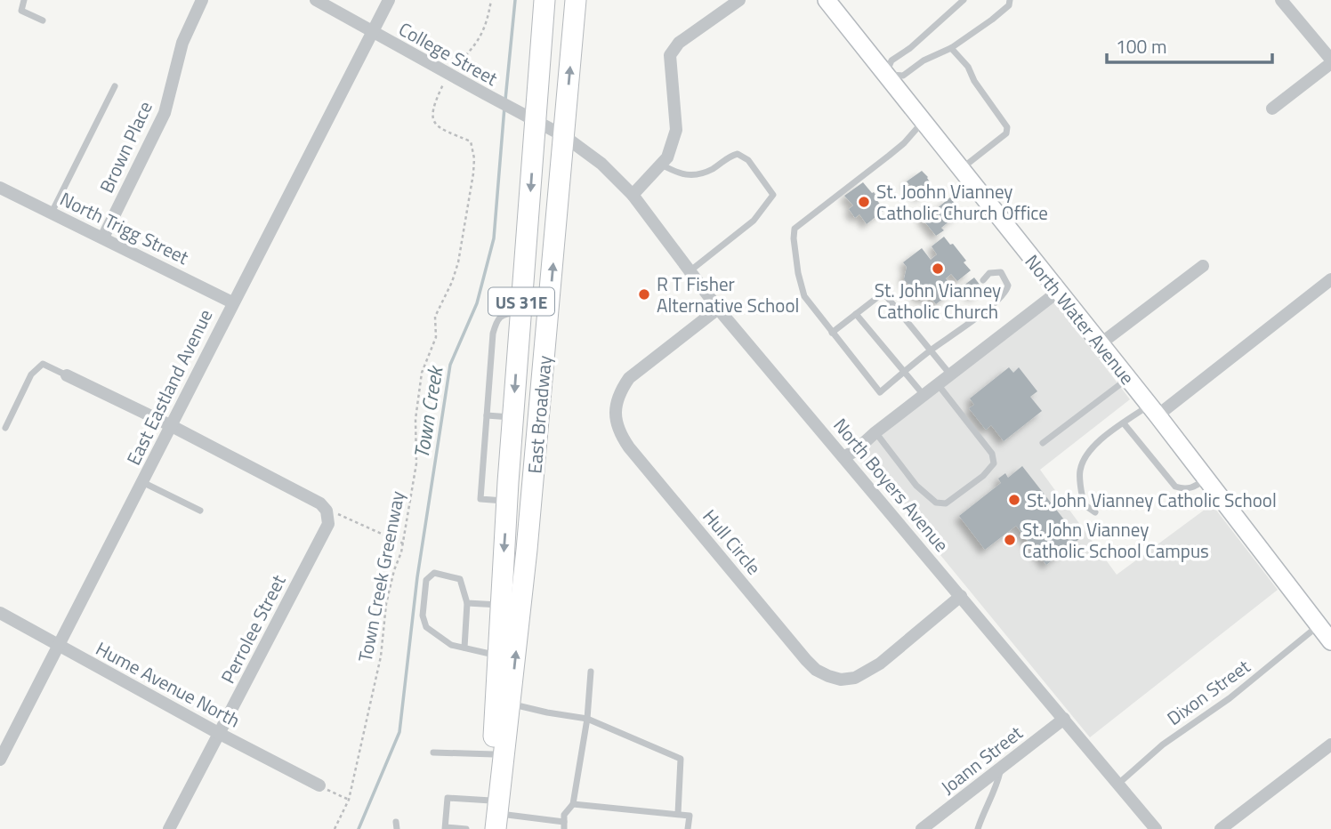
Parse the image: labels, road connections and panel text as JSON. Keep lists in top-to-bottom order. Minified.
{"streets":{"main road":["US 31E","North Water Avenue","East Broadway"],"street":["College Street","Brown Place","North Trigg Street","East Eastland Avenue","North Boyers Avenue","Hull Circle","Perrolee Street","Hume Avenue North","Joann Street"],"lane":["Dixon Street"],"path":["Town Creek Greenway"]},"crossings":[["College Street","East Eastland Avenue"],["College Street","East Broadway"],["College Street","North Boyers Avenue"],["College Street","Town Creek Greenway"],["Brown Place","North Trigg Street"],["North Trigg Street","East Eastland Avenue"],["North Water Avenue","Dixon Street"],["East Eastland Avenue","Hume Avenue North"],["North Boyers Avenue","Hull Circle"],["North Boyers Avenue","Dixon Street"],["North Boyers Avenue","Joann Street"],["Perrolee Street","Hume Avenue North"]],"water":["Town Creek"],"places":["St. Joohn Vianney Catholic Church Office","St. John Vianney Catholic Church","R T Fisher Alternative School","St. John Vianney Catholic School","St. John Vianney Catholic School Campus"],"scale_bar":"100 m"}
